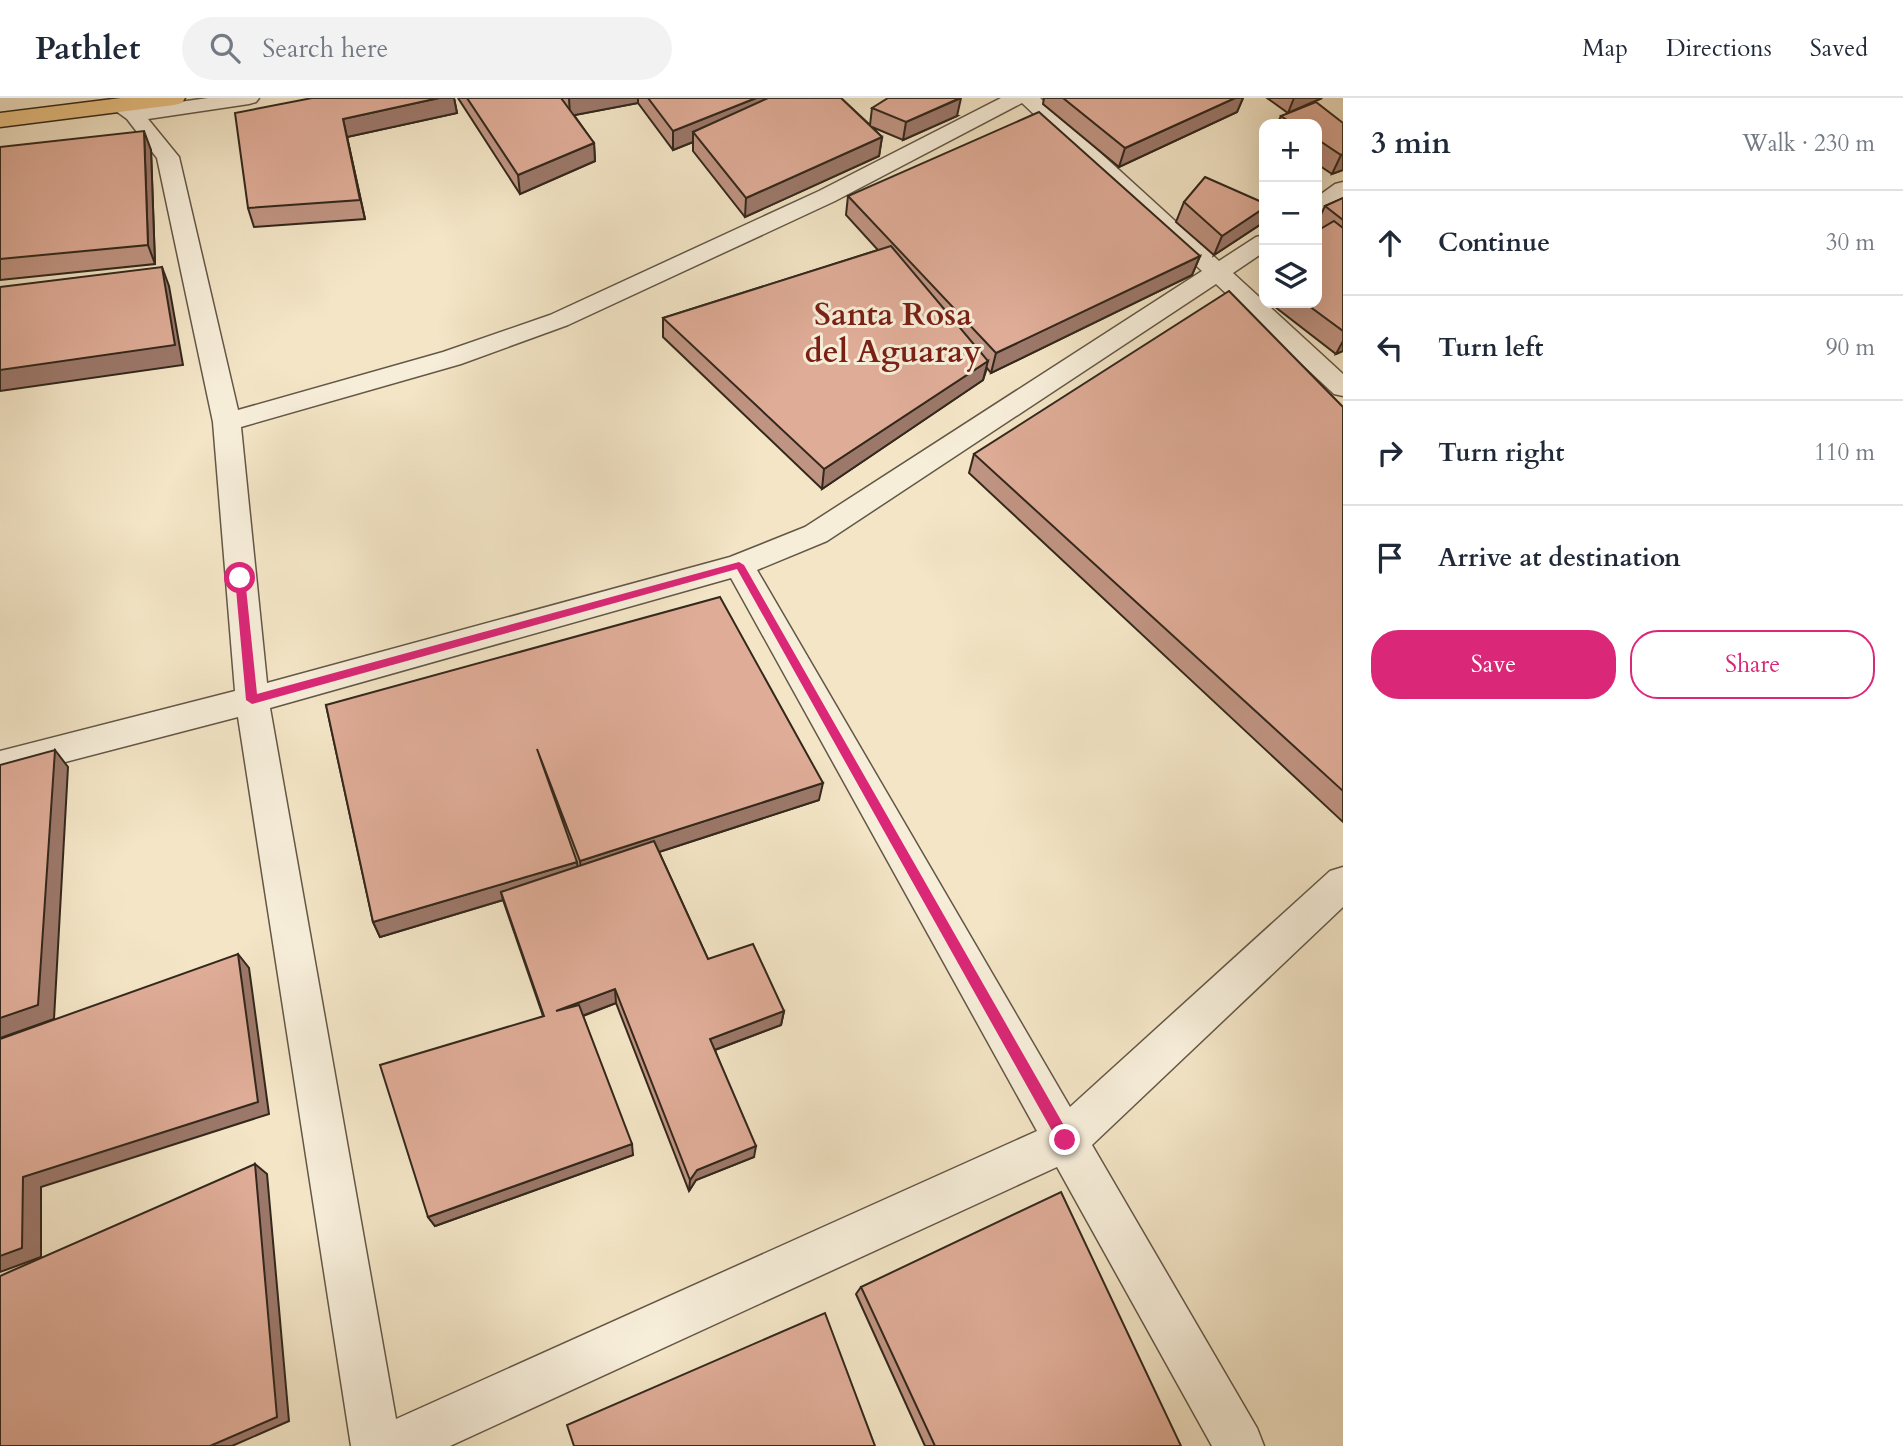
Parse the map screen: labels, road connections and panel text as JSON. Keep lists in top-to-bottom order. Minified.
{"districts":["Santa Rosa del Aguaray"],"page":{"header":"Pathlet","search":"Search here","nav":["Map","Directions","Saved"],"heading":["3 min","Walk · 230 m"],"map_buttons":["+","−"],"list":[["Continue","30 m"],["Turn left","90 m"],["Turn right","110 m"],"Arrive at destination"],"buttons":["Save","Share"]}}
